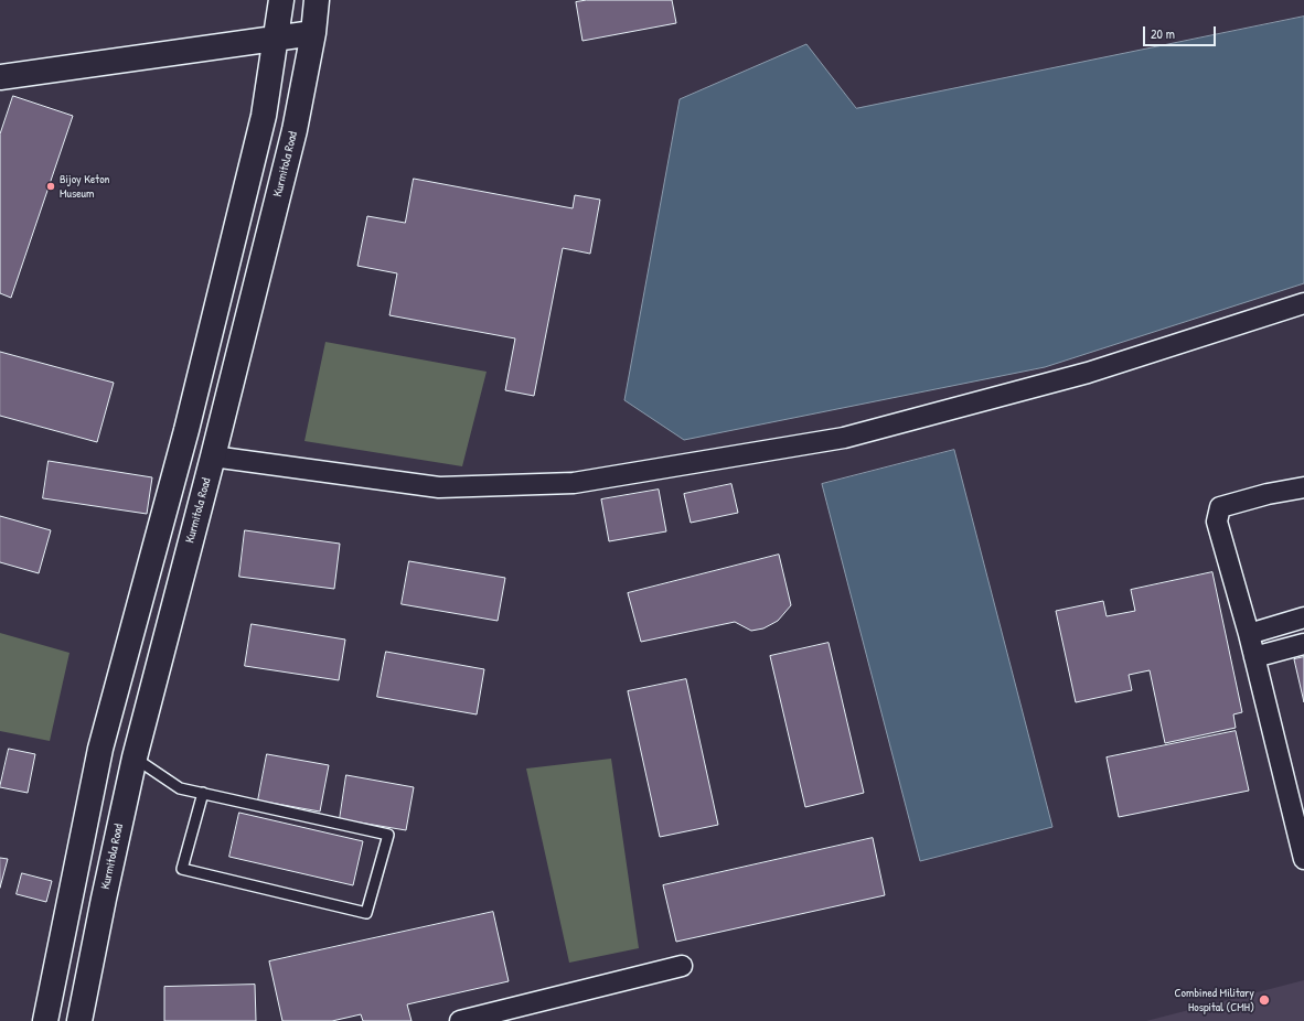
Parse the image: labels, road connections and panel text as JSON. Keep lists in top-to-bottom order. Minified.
{"streets":{"main road":["Kurmitola Road"]},"places":["Bijoy Keton Museum","Combined Military Hospital (CMH)"],"scale_bar":"20 m"}
